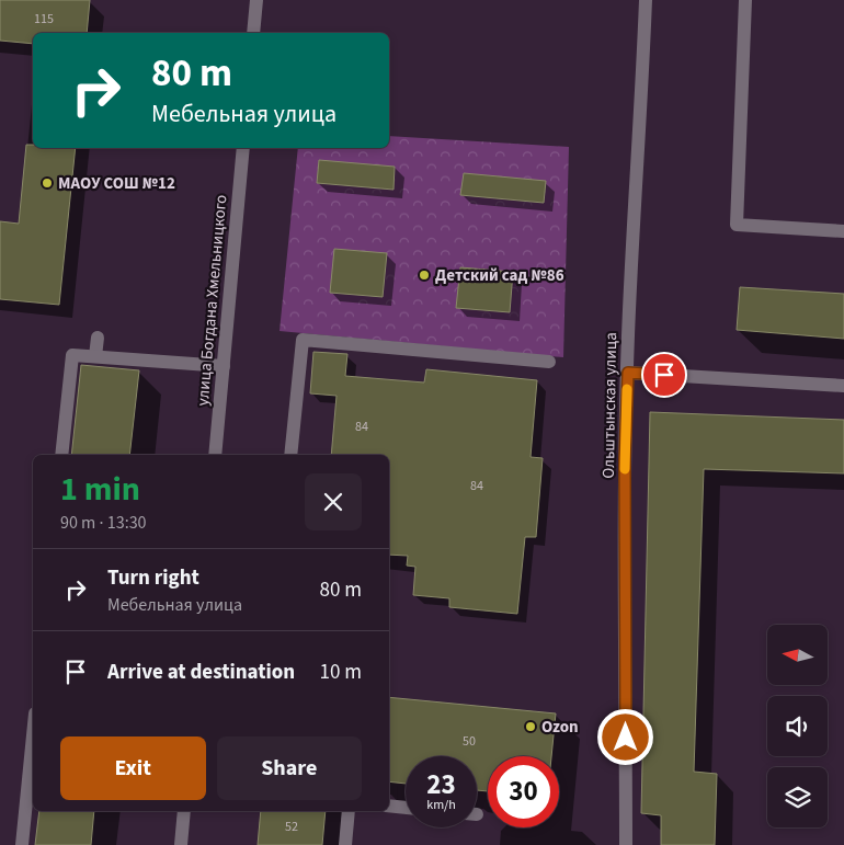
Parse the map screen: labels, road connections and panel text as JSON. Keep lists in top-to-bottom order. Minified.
{"streets":{"street":["улица Богдана Хмельницкого","Ольштынская улица"]},"places":["МАОУ СОШ №12","Детский сад №86","Ozon"],"house_numbers":["115","84","84","50","52"],"north":"left","page":{"turn":["80 m","Мебельная улица"],"heading":["1 min","90 m · 13:30"],"list":[{"name":"Turn right","note":"Мебельная улица","value":"80 m"},{"name":"Arrive at destination","value":"10 m"}],"buttons":["Exit","Share"],"speed":"23 km/h","limit":"30"}}
